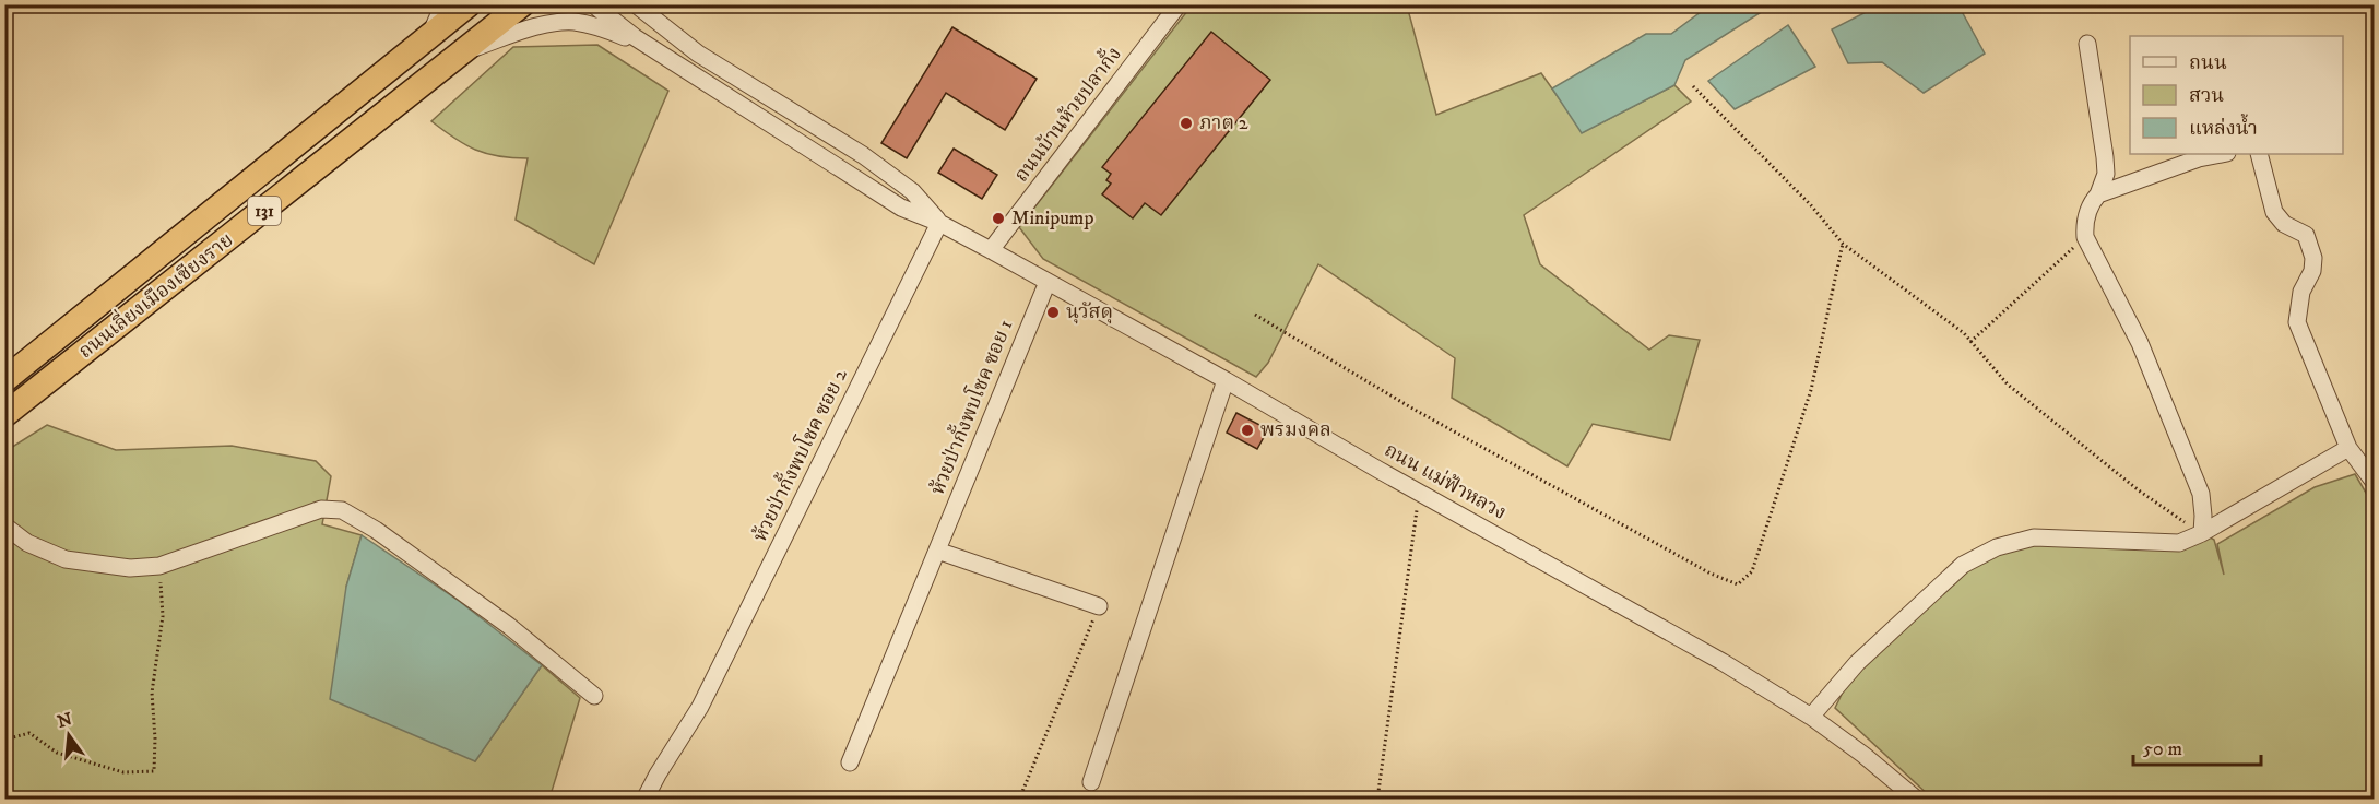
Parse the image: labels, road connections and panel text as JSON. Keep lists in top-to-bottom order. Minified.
{"streets":{"highway":["131","ถนนเลี่ยงเมืองเชียงราย"],"street":["ถนนบ้านห้วยปลากั้ง","ห้วยป่ากั้งพบโชค ซอย 1","ห้วยป่ากั้งพบโชค ซอย 2","ถนน แม่ฟ้าหลวง"]},"crossings":[["ถนนบ้านห้วยปลากั้ง","ถนน แม่ฟ้าหลวง"],["ห้วยป่ากั้งพบโชค ซอย 1","ถนน แม่ฟ้าหลวง"],["ห้วยป่ากั้งพบโชค ซอย 2","ถนน แม่ฟ้าหลวง"]],"places":["ภาต 2","Minipump","นุวัสดุ","พรมงคล"],"legend":["ถนน","สวน","แหล่งน้ำ"],"scale_bar":"50 m","north":"top"}
